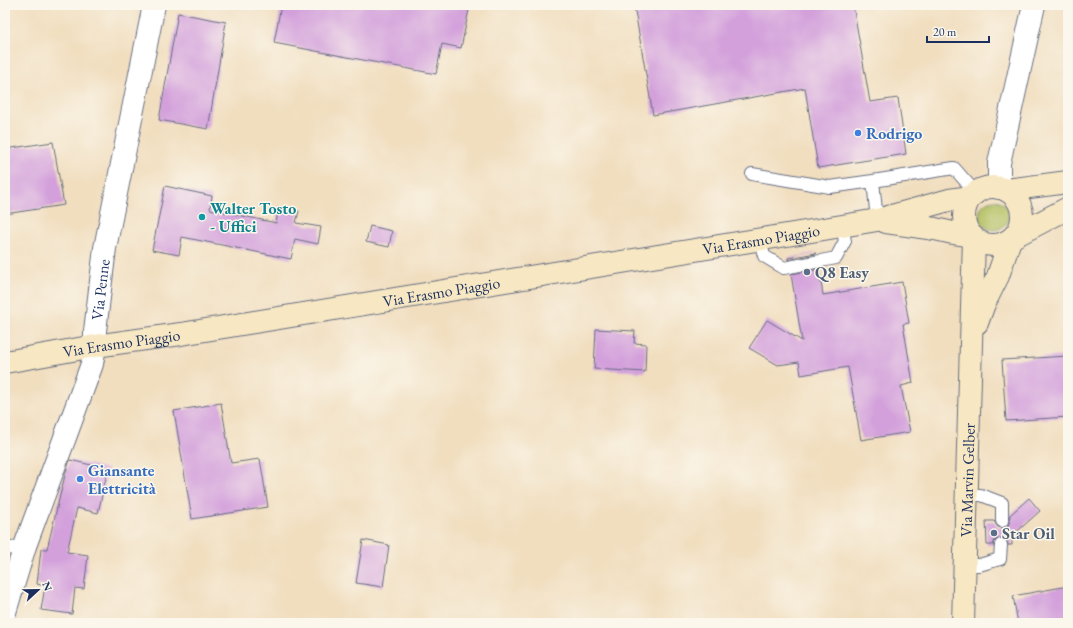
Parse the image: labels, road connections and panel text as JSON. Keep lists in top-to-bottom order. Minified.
{"streets":{"street":["Via Erasmo Piaggio","Via Penne","Via Marvin Gelber"]},"crossings":[["Via Erasmo Piaggio","Via Penne"],["Via Erasmo Piaggio","Via Marvin Gelber"]],"places":["Rodrigo","Walter Tosto - Uffici","Q8 Easy","Giansante Elettricità","Star Oil"],"scale_bar":"20 m","north":"right"}
